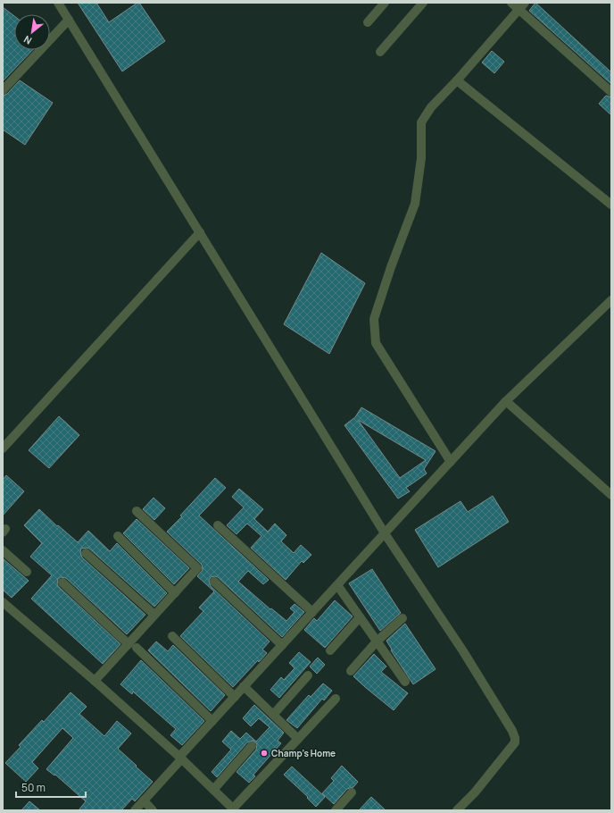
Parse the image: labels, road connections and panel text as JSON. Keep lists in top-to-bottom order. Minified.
{"places":["Champ's Home"],"scale_bar":"50 m","north":"bottom left"}
